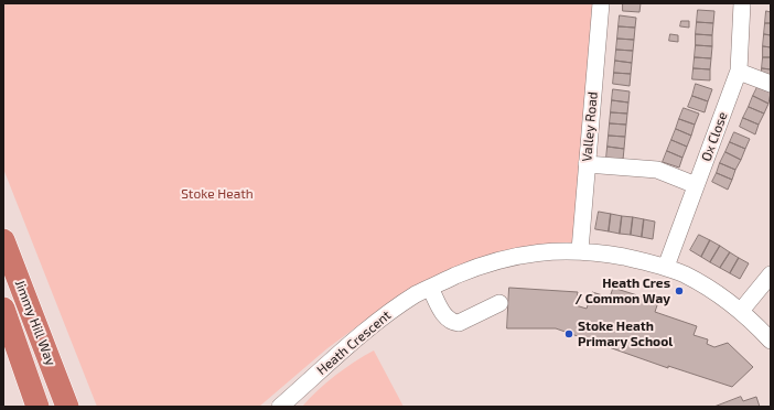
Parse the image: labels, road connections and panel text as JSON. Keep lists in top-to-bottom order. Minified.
{"streets":{"highway":["Jimmy Hill Way"],"street":["Valley Road","Ox Close","Heath Crescent"]},"crossings":[["Valley Road","Heath Crescent"],["Ox Close","Heath Crescent"]],"parks":["Stoke Heath"],"places":["Heath Cres / Common Way","Stoke Heath Primary School"]}
